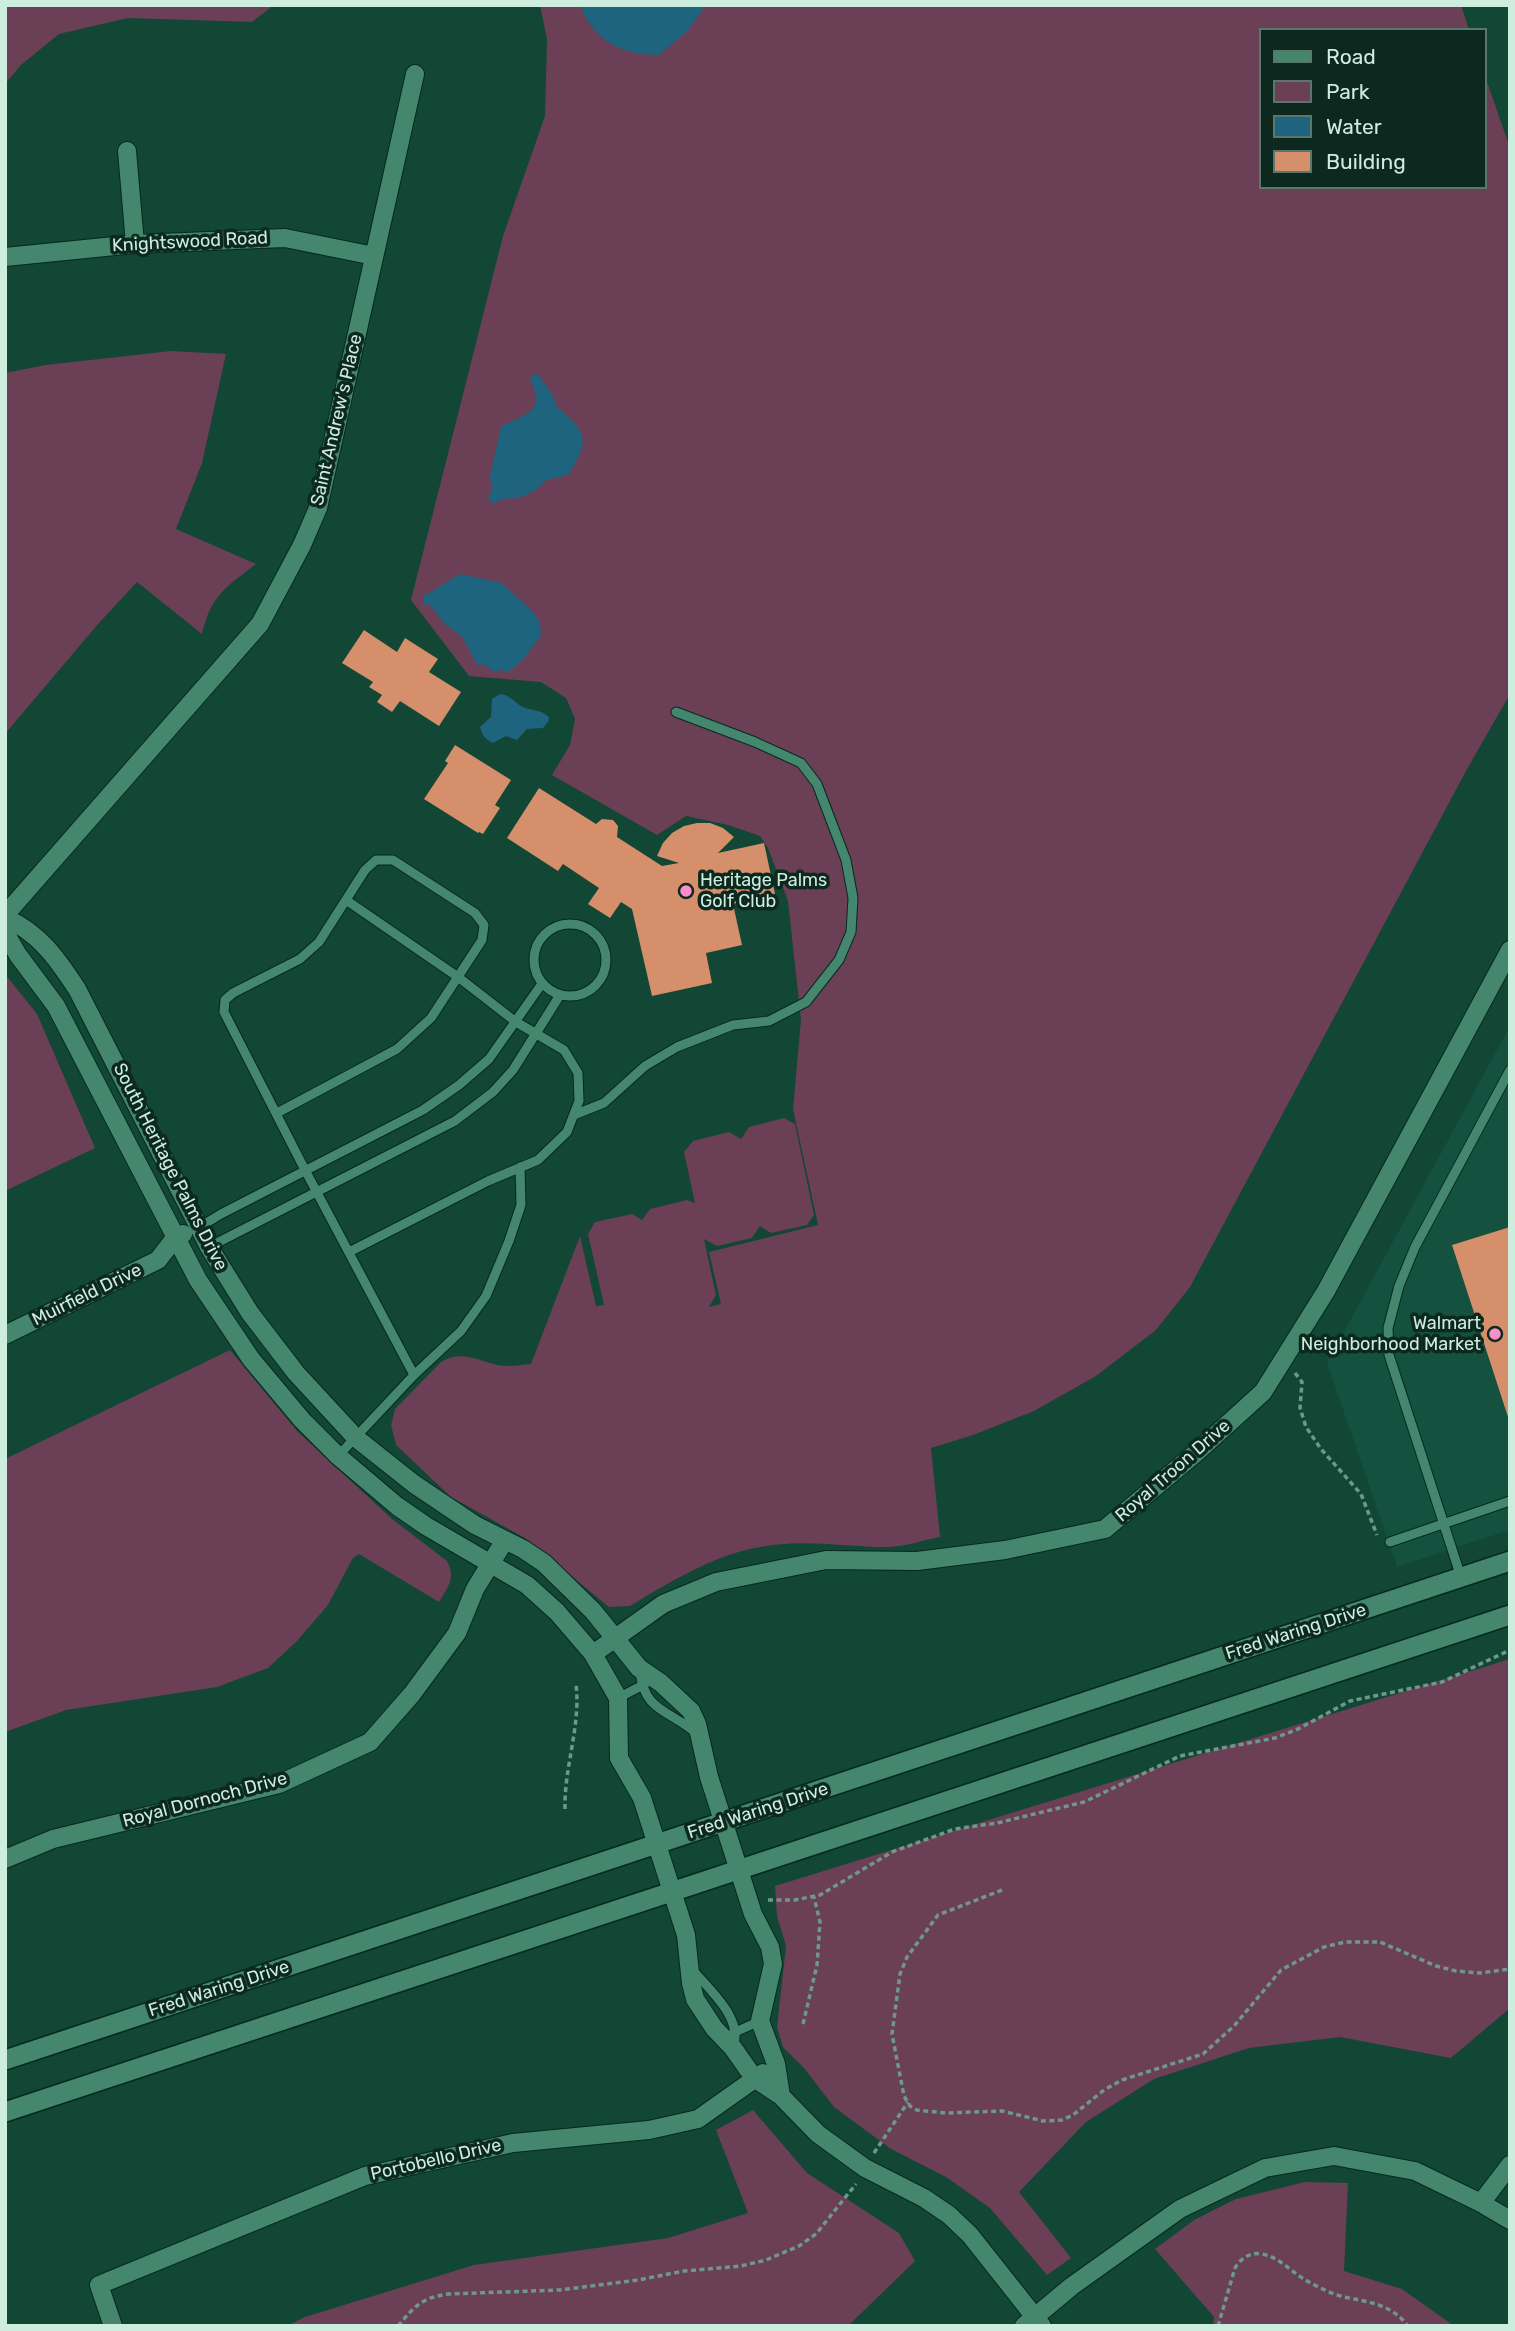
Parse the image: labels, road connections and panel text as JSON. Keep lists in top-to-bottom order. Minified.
{"streets":{"main road":["Fred Waring Drive"],"street":["Knightswood Road","Saint Andrew's Place","South Heritage Palms Drive","Muirfield Drive","Royal Troon Drive","Royal Dornoch Drive","Portobello Drive"]},"crossings":[["Knightswood Road","Saint Andrew's Place"],["Saint Andrew's Place","South Heritage Palms Drive"],["South Heritage Palms Drive","Muirfield Drive"],["South Heritage Palms Drive","Royal Troon Drive"],["South Heritage Palms Drive","Fred Waring Drive"],["South Heritage Palms Drive","Royal Dornoch Drive"],["South Heritage Palms Drive","Portobello Drive"]],"places":["Heritage Palms Golf Club","Walmart Neighborhood Market"],"legend":["Road","Park","Water","Building"]}
